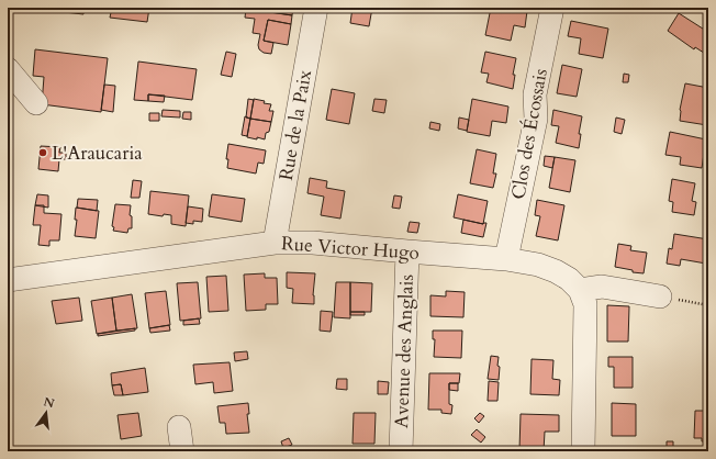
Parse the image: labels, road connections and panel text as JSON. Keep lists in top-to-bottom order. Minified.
{"streets":{"street":["Rue de la Paix","Clos des Écossais","Rue Victor Hugo","Avenue des Anglais"]},"crossings":[["Rue de la Paix","Rue Victor Hugo"],["Clos des Écossais","Rue Victor Hugo"],["Rue Victor Hugo","Avenue des Anglais"]],"places":["L'Araucaria"],"north":"top"}
